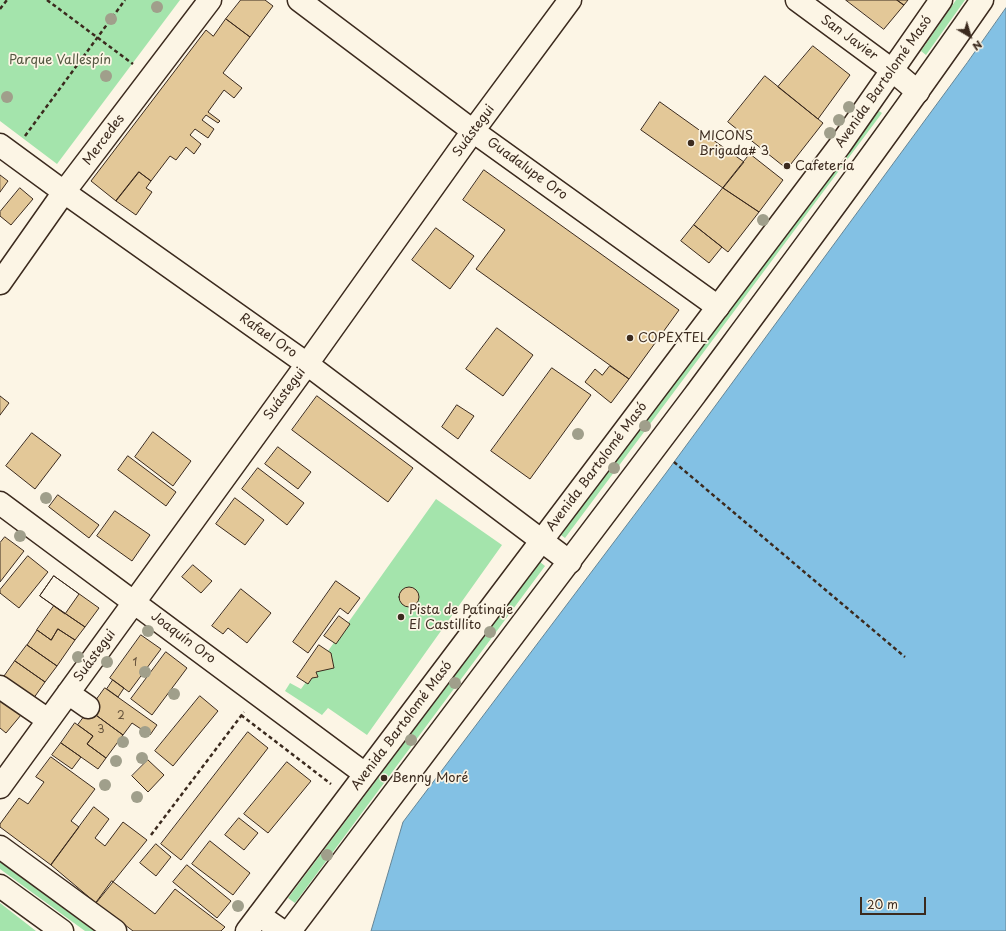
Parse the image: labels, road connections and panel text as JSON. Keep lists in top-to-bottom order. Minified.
{"streets":{"street":["San Javier","Avenida Bartolomé Masó","Suástegui","Mercedes","Guadalupe Oro","Rafael Oro","Joaquín Oro"]},"crossings":[["San Javier","Avenida Bartolomé Masó"],["Avenida Bartolomé Masó","Guadalupe Oro"],["Avenida Bartolomé Masó","Rafael Oro"],["Avenida Bartolomé Masó","Joaquín Oro"],["Suástegui","Guadalupe Oro"],["Suástegui","Rafael Oro"],["Suástegui","Joaquín Oro"],["Mercedes","Rafael Oro"]],"parks":["Parque Vallespín"],"places":["MICONS Brigada# 3","Cafetería","COPEXTEL","Pista de Patinaje El Castillito","Benny Moré"],"house_numbers":["1","2","3"],"scale_bar":"20 m","north":"bottom right"}
